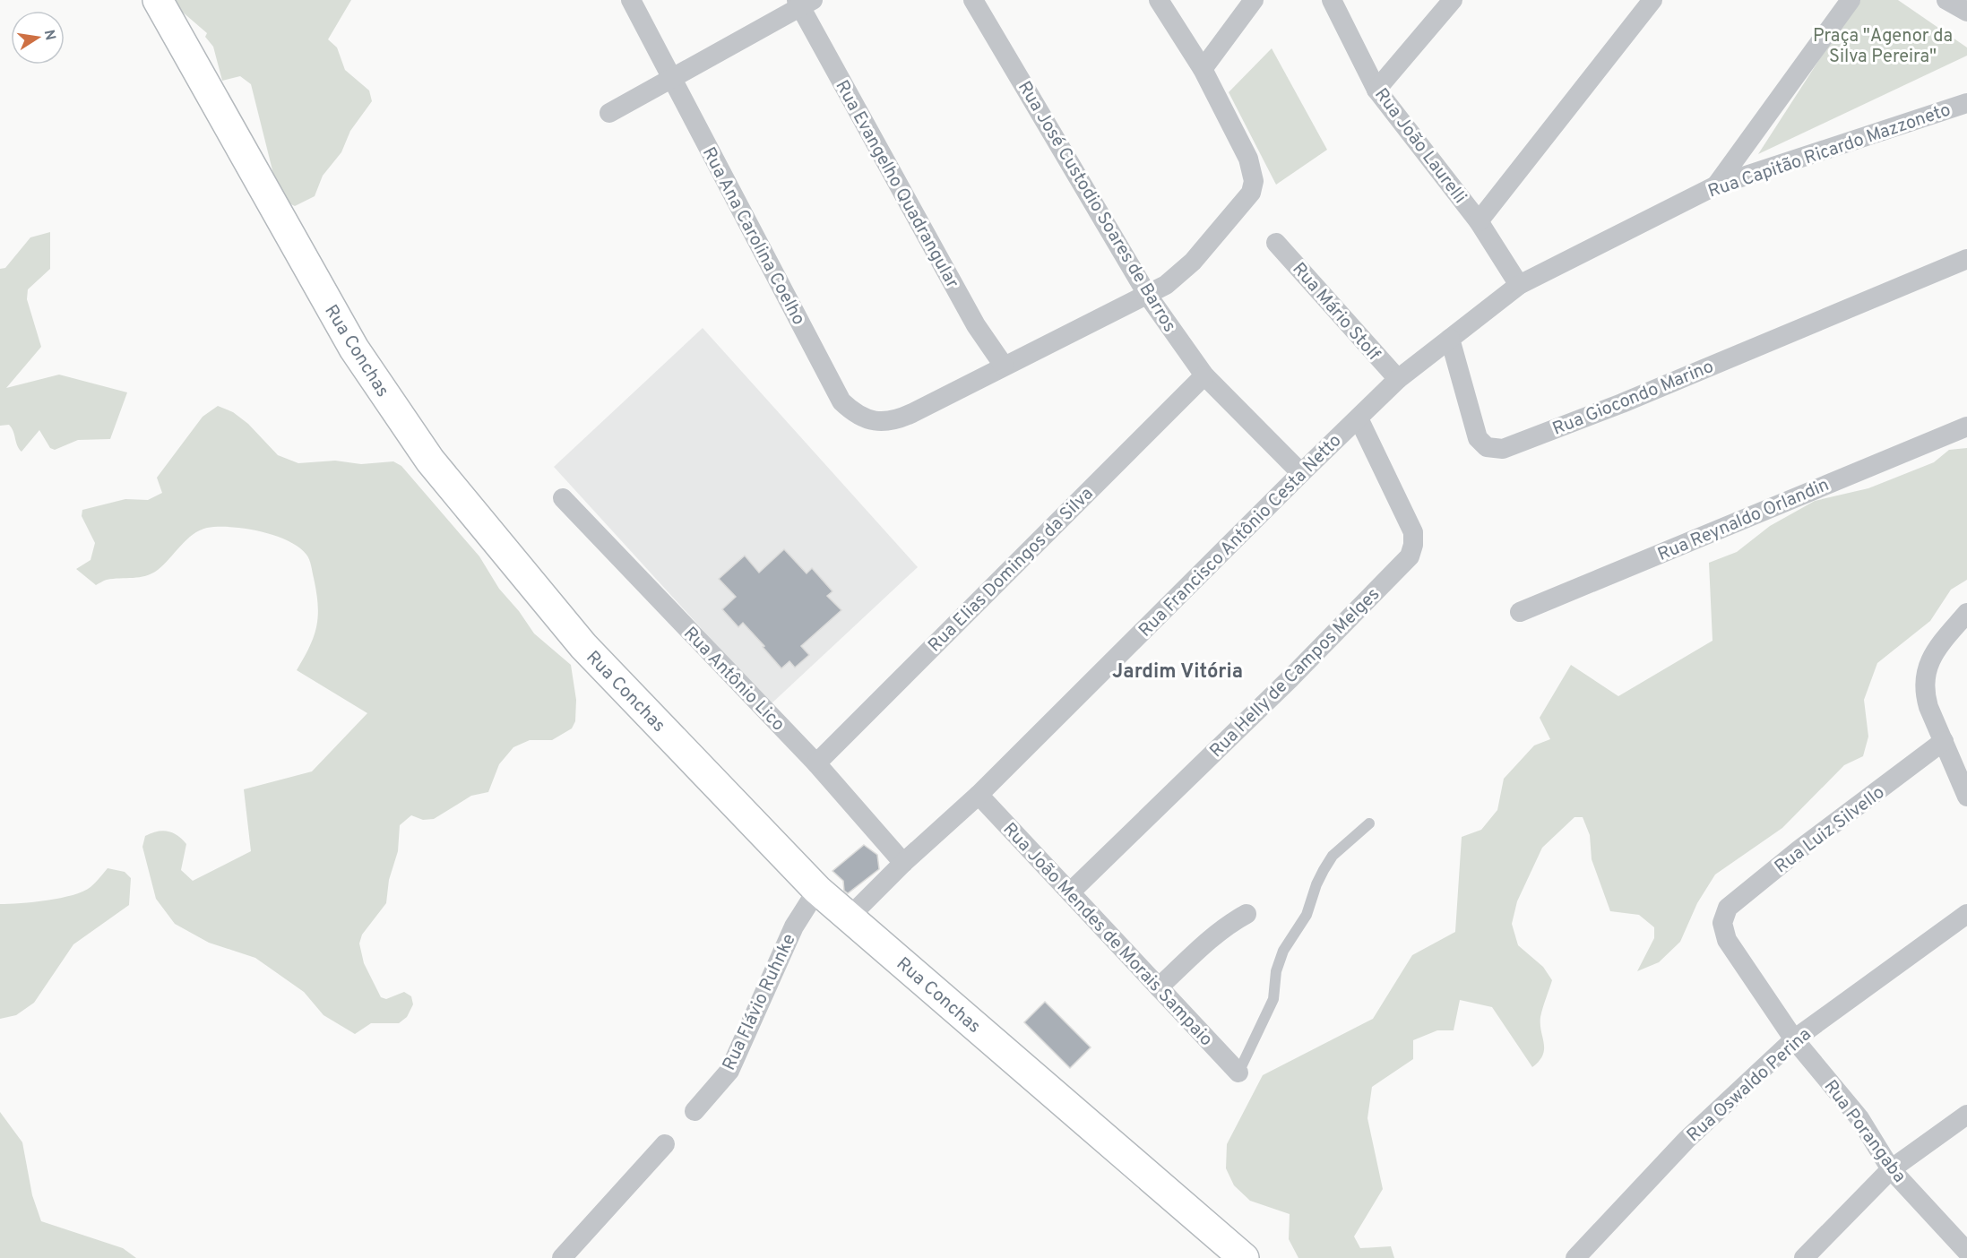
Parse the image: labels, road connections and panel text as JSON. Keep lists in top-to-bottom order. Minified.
{"streets":{"main road":["Rua Conchas"],"street":["Rua João Laurelli","Rua Capitão Ricardo Mazzoneto","Rua Evangelho Quadrangular","Rua José Custodio Soares de Barros","Rua Ana Carolina Coelho","Rua Mário Stolf","Rua Giocondo Marino","Rua Reynaldo Orlandin","Rua Francisco Antônio Cesta Netto","Rua Elias Domingos da Silva","Rua Helly de Campos Melges","Rua Antônio Lico","Rua Luiz Silvello","Rua João Mendes de Morais Sampaio","Rua Flávio Ruhnke","Rua Oswaldo Perina","Rua Porangaba"]},"crossings":[["Rua João Laurelli","Rua Capitão Ricardo Mazzoneto"],["Rua Evangelho Quadrangular","Rua Ana Carolina Coelho"],["Rua José Custodio Soares de Barros","Rua Ana Carolina Coelho"],["Rua José Custodio Soares de Barros","Rua Francisco Antônio Cesta Netto"],["Rua José Custodio Soares de Barros","Rua Elias Domingos da Silva"],["Rua Mário Stolf","Rua Francisco Antônio Cesta Netto"],["Rua Conchas","Rua Francisco Antônio Cesta Netto"],["Rua Conchas","Rua Flávio Ruhnke"],["Rua Giocondo Marino","Rua Francisco Antônio Cesta Netto"],["Rua Francisco Antônio Cesta Netto","Rua Helly de Campos Melges"],["Rua Francisco Antônio Cesta Netto","Rua Antônio Lico"],["Rua Francisco Antônio Cesta Netto","Rua João Mendes de Morais Sampaio"],["Rua Elias Domingos da Silva","Rua Antônio Lico"],["Rua Helly de Campos Melges","Rua João Mendes de Morais Sampaio"],["Rua Luiz Silvello","Rua Porangaba"],["Rua Oswaldo Perina","Rua Porangaba"]],"districts":["Jardim Vitória"],"parks":["Praça \"Agenor da Silva Pereira\""],"north":"right"}
